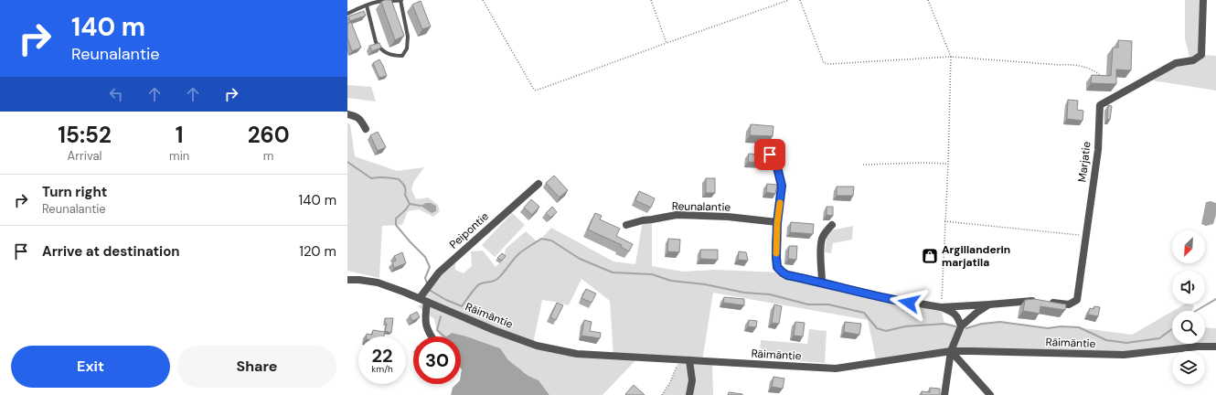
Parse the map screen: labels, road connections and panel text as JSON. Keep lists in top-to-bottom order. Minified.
{"streets":{"street":["Marjatie","Reunalantie","Peipontie","Räimäntie"]},"crossings":[["Peipontie","Räimäntie"]],"places":{"shop":["Argillanderin marjatila"]},"north":"bottom left","page":{"turn":["140 m","Reunalantie"],"eta":["15:52","Arrival","1","min","260","m"],"list":[{"name":"Turn right","note":"Reunalantie","value":"140 m"},{"name":"Arrive at destination","value":"120 m"}],"speed":"22 km/h","limit":"30","buttons":["Exit","Share"]}}
